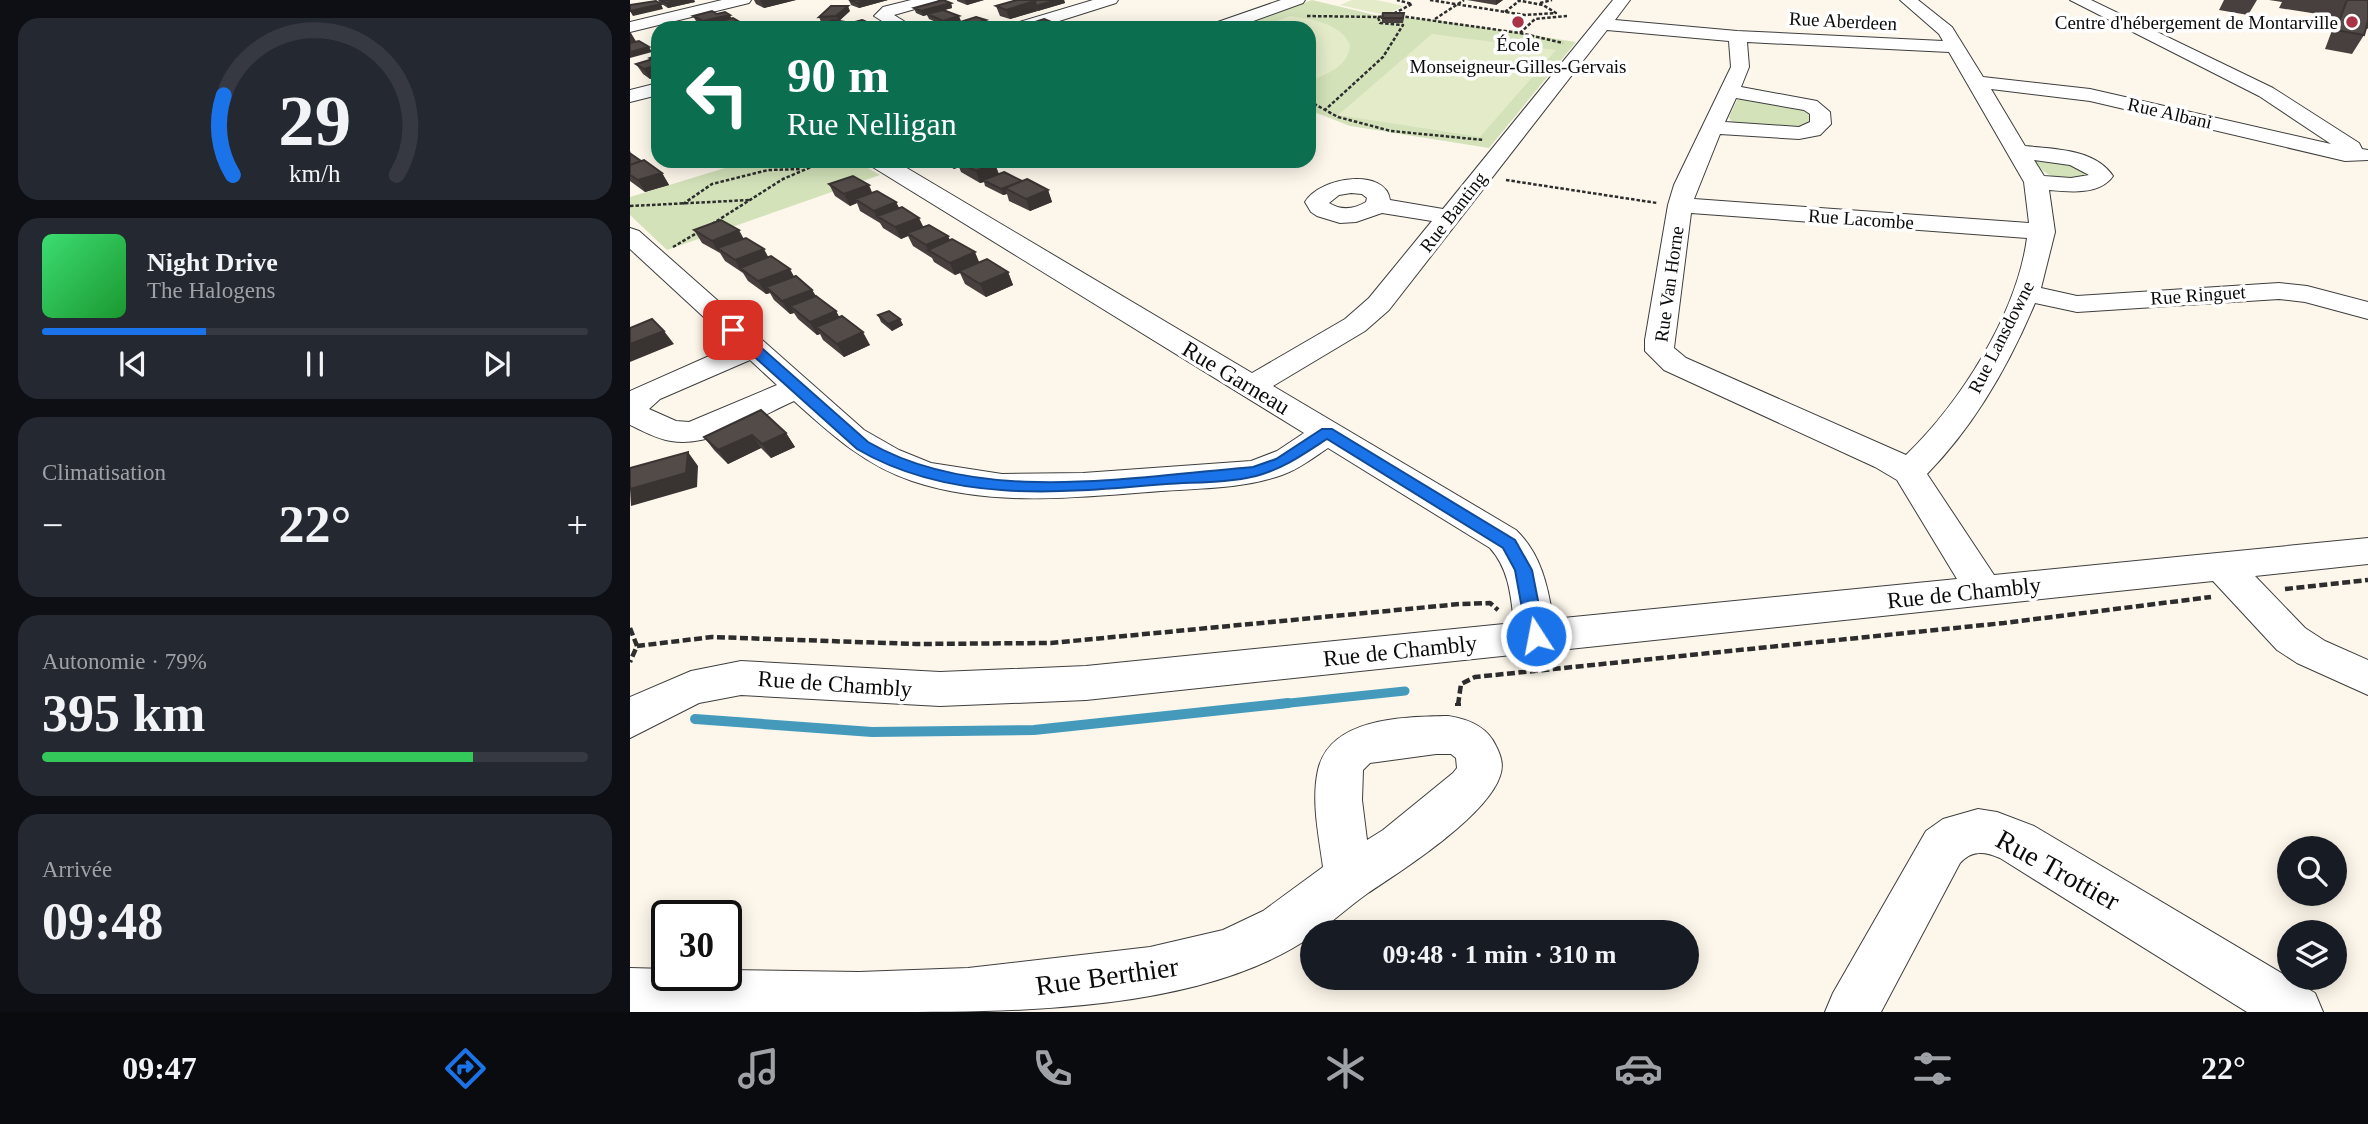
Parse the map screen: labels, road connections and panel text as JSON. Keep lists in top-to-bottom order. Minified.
{"streets":{"street":["Rue Aberdeen","Rue Albani","Rue Banting","Rue Lacombe","Rue Van Horne","Rue Ringuet","Rue Lansdowne","Rue Garneau","Rue de Chambly","Rue Trottier","Rue Berthier"]},"crossings":[["Rue Aberdeen","Rue Banting"],["Rue Aberdeen","Rue Van Horne"],["Rue Aberdeen","Rue Lansdowne"],["Rue Albani","Rue Lansdowne"],["Rue Banting","Rue Garneau"],["Rue Lacombe","Rue Van Horne"],["Rue Lacombe","Rue Lansdowne"],["Rue Van Horne","Rue Lansdowne"],["Rue Ringuet","Rue Lansdowne"],["Rue Garneau","Rue de Chambly"]],"places":["École Monseigneur-Gilles-Gervais","Centre d'hébergement de Montarville"],"page":{"turn":["90 m","Rue Nelligan"],"song":["Night Drive","The Halogens"],"tile":["Climatisation",["Autonomie · 79%","395 km"],["Arrivée","09:48"]],"heat":["−","22°","+"],"limit":"30","trip":"09:48 · 1 min · 310 m","tabs":["09:47","22°"],"gauge":["29","km/h"]}}
